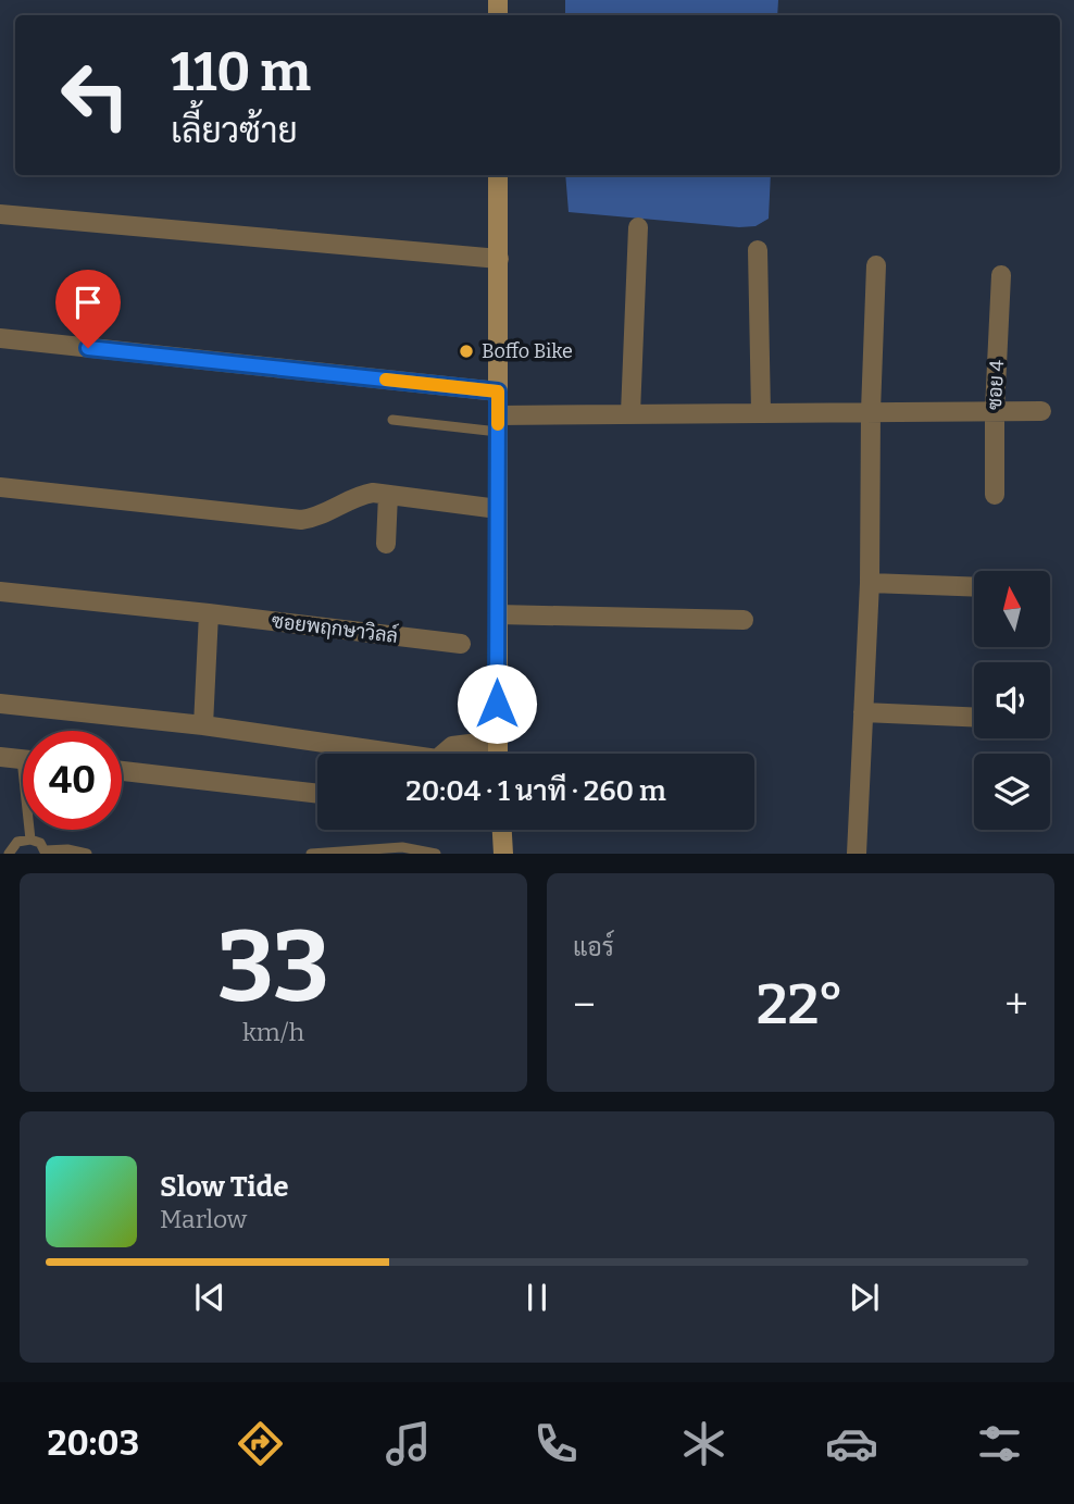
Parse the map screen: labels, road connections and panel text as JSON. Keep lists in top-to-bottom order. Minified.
{"streets":{"street":["ซอย 4","ซอยพฤกษาวิลล์"]},"places":["Boffo Bike"],"north":"top","page":{"turn":["110 m","เลี้ยวซ้าย"],"limit":"40","trip":"20:04 · 1 นาที · 260 m","tile":[["33","km/h"],"แอร์"],"heat":["−","22°","+"],"song":["Slow Tide","Marlow"],"tabs":"20:03"}}
